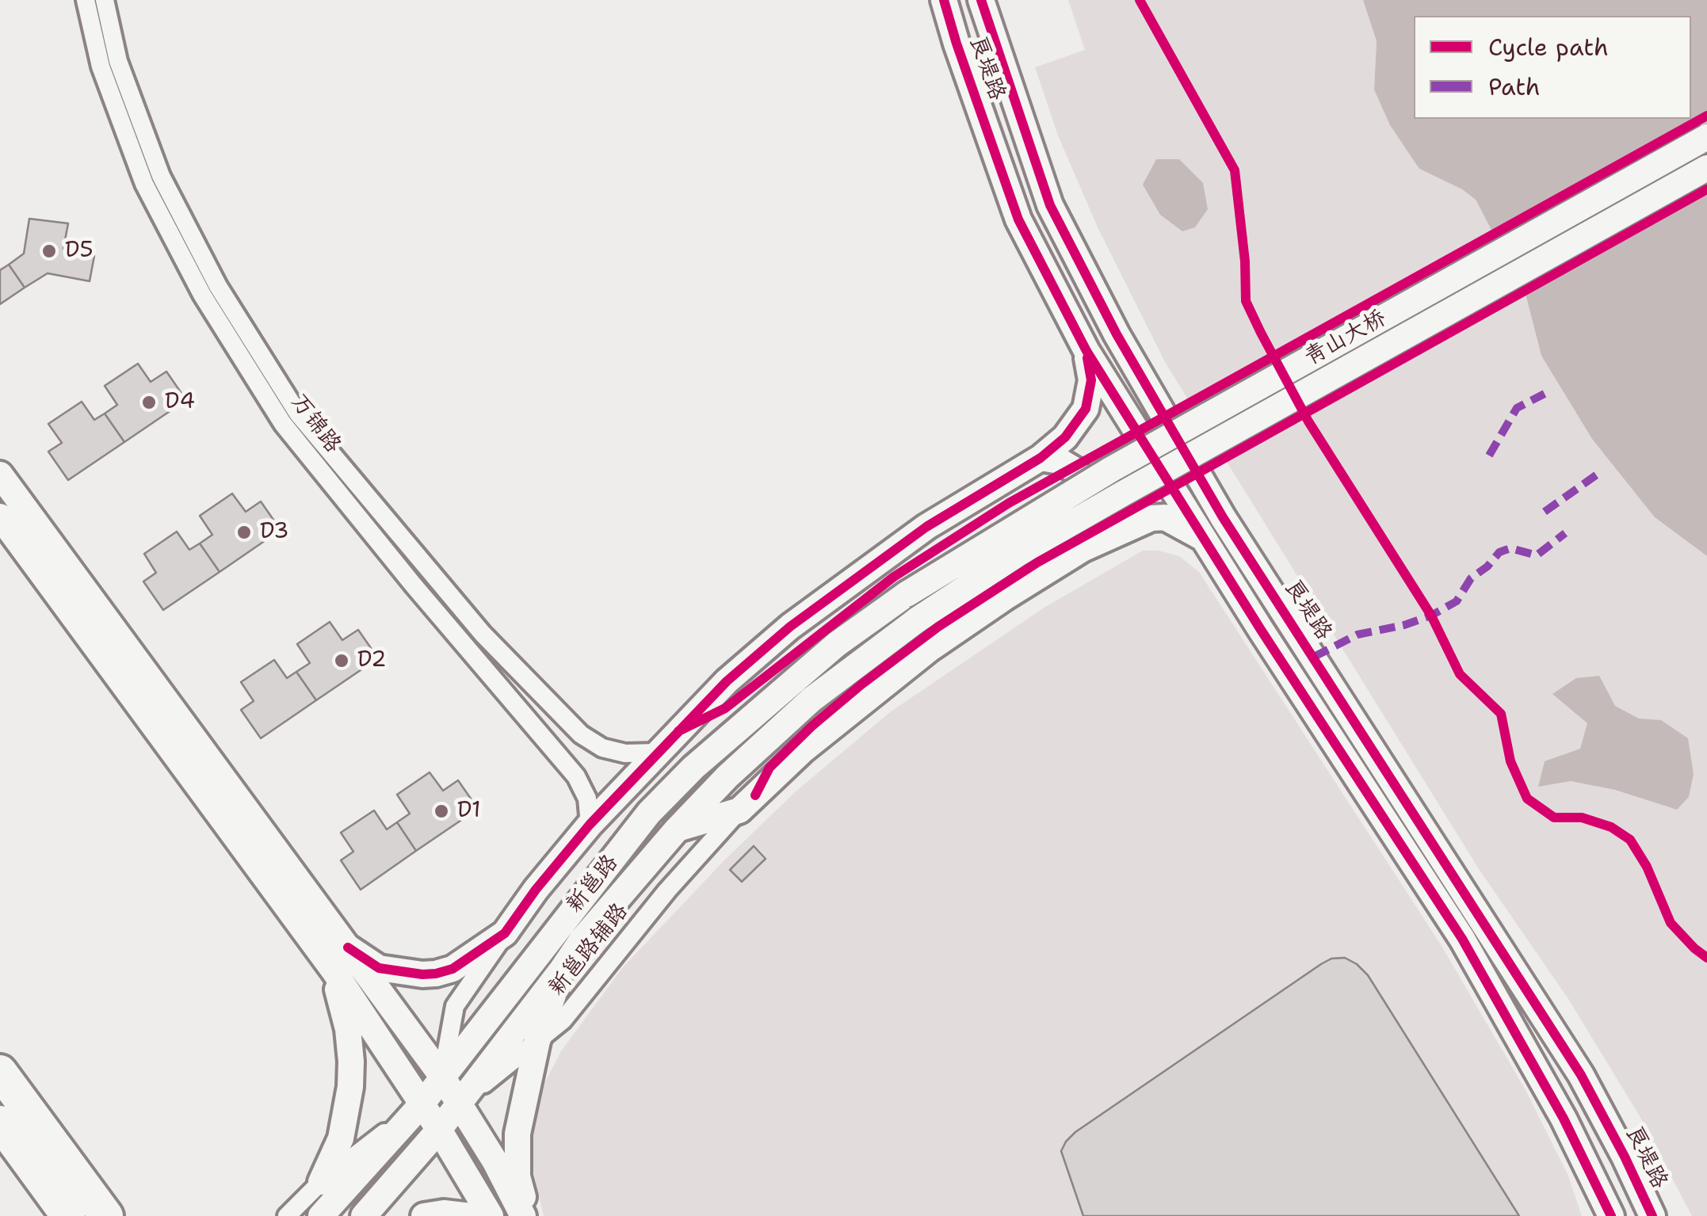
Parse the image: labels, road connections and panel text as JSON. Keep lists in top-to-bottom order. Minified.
{"streets":{"main road":["良堤路","青山大桥","新邕路"],"street":["万锦路","新邕路辅路"]},"crossings":[["青山大桥","新邕路"],["新邕路","新邕路辅路"]],"places":["D5","D4","D3","D2","D1"],"legend":["Cycle path","Path"]}
